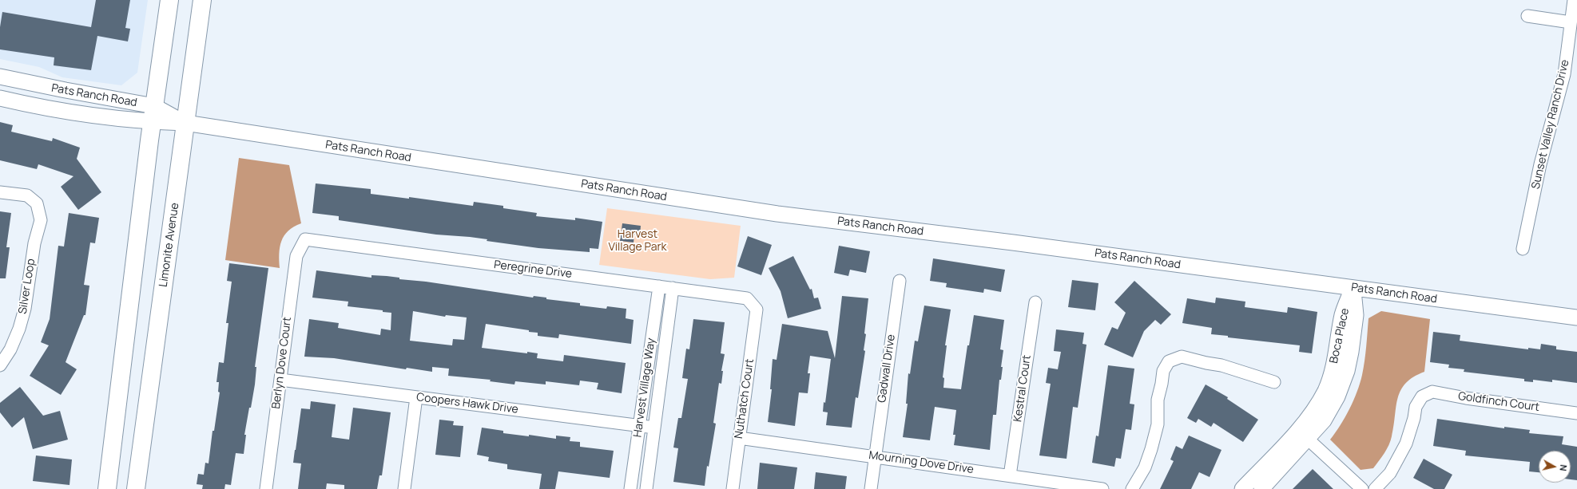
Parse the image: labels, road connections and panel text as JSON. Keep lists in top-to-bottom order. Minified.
{"streets":{"main road":["Limonite Avenue"],"street":["Pats Ranch Road","Sunset Valley Ranch Drive","Peregrine Drive","Silver Loop","Boca Place","Berlyn Dove Court","Gadwall Drive","Harvest Village Way","Kestral Court","Nuthatch Court","Goldfinch Court","Coopers Hawk Drive","Mourning Dove Drive"]},"crossings":[["Pats Ranch Road","Limonite Avenue"],["Pats Ranch Road","Boca Place"],["Peregrine Drive","Berlyn Dove Court"],["Peregrine Drive","Harvest Village Way"],["Peregrine Drive","Nuthatch Court"],["Berlyn Dove Court","Coopers Hawk Drive"],["Gadwall Drive","Mourning Dove Drive"],["Harvest Village Way","Coopers Hawk Drive"],["Kestral Court","Mourning Dove Drive"],["Nuthatch Court","Mourning Dove Drive"]],"parks":["Harvest Village Park"],"north":"right"}
